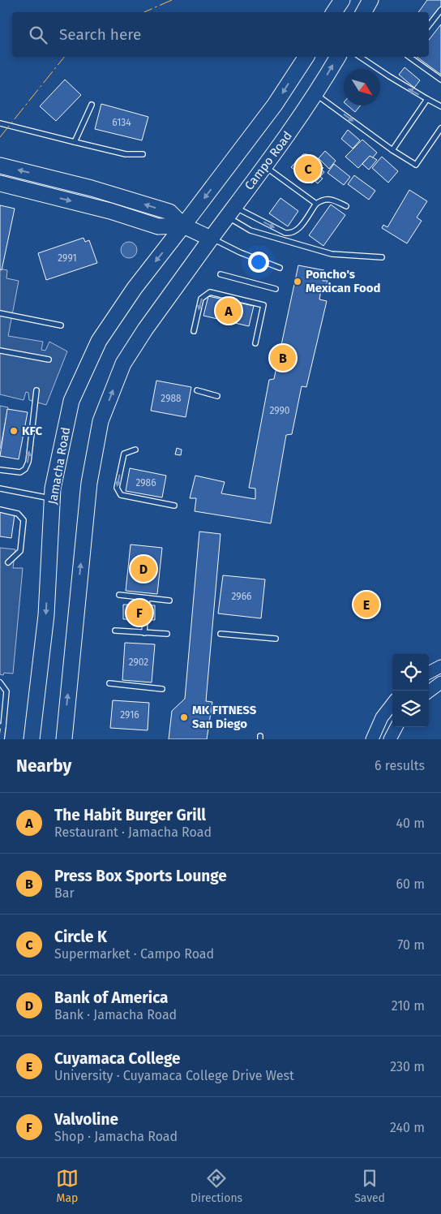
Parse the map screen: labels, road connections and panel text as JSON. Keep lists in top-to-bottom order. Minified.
{"streets":{"main road":["Campo Road","Jamacha Road"]},"places":["Poncho's Mexican Food","KFC","MK FITNESS San Diego"],"house_numbers":["6134","2991","2988","2990","2986","2966","2902","2916"],"north":"bottom right","page":{"search":"Search here","pins":["C","A","B","D","E","F"],"heading":["Nearby","6 results"],"list":[{"mark":"A","name":"The Habit Burger Grill","note":"Restaurant · Jamacha Road","value":"40 m"},{"mark":"B","name":"Press Box Sports Lounge","note":"Bar","value":"60 m"},{"mark":"C","name":"Circle K","note":"Supermarket · Campo Road","value":"70 m"},{"mark":"D","name":"Bank of America","note":"Bank · Jamacha Road","value":"210 m"},{"mark":"E","name":"Cuyamaca College","note":"University · Cuyamaca College Drive West","value":"230 m"},{"mark":"F","name":"Valvoline","note":"Shop · Jamacha Road","value":"240 m"}],"nav":["Map","Directions","Saved"]}}
